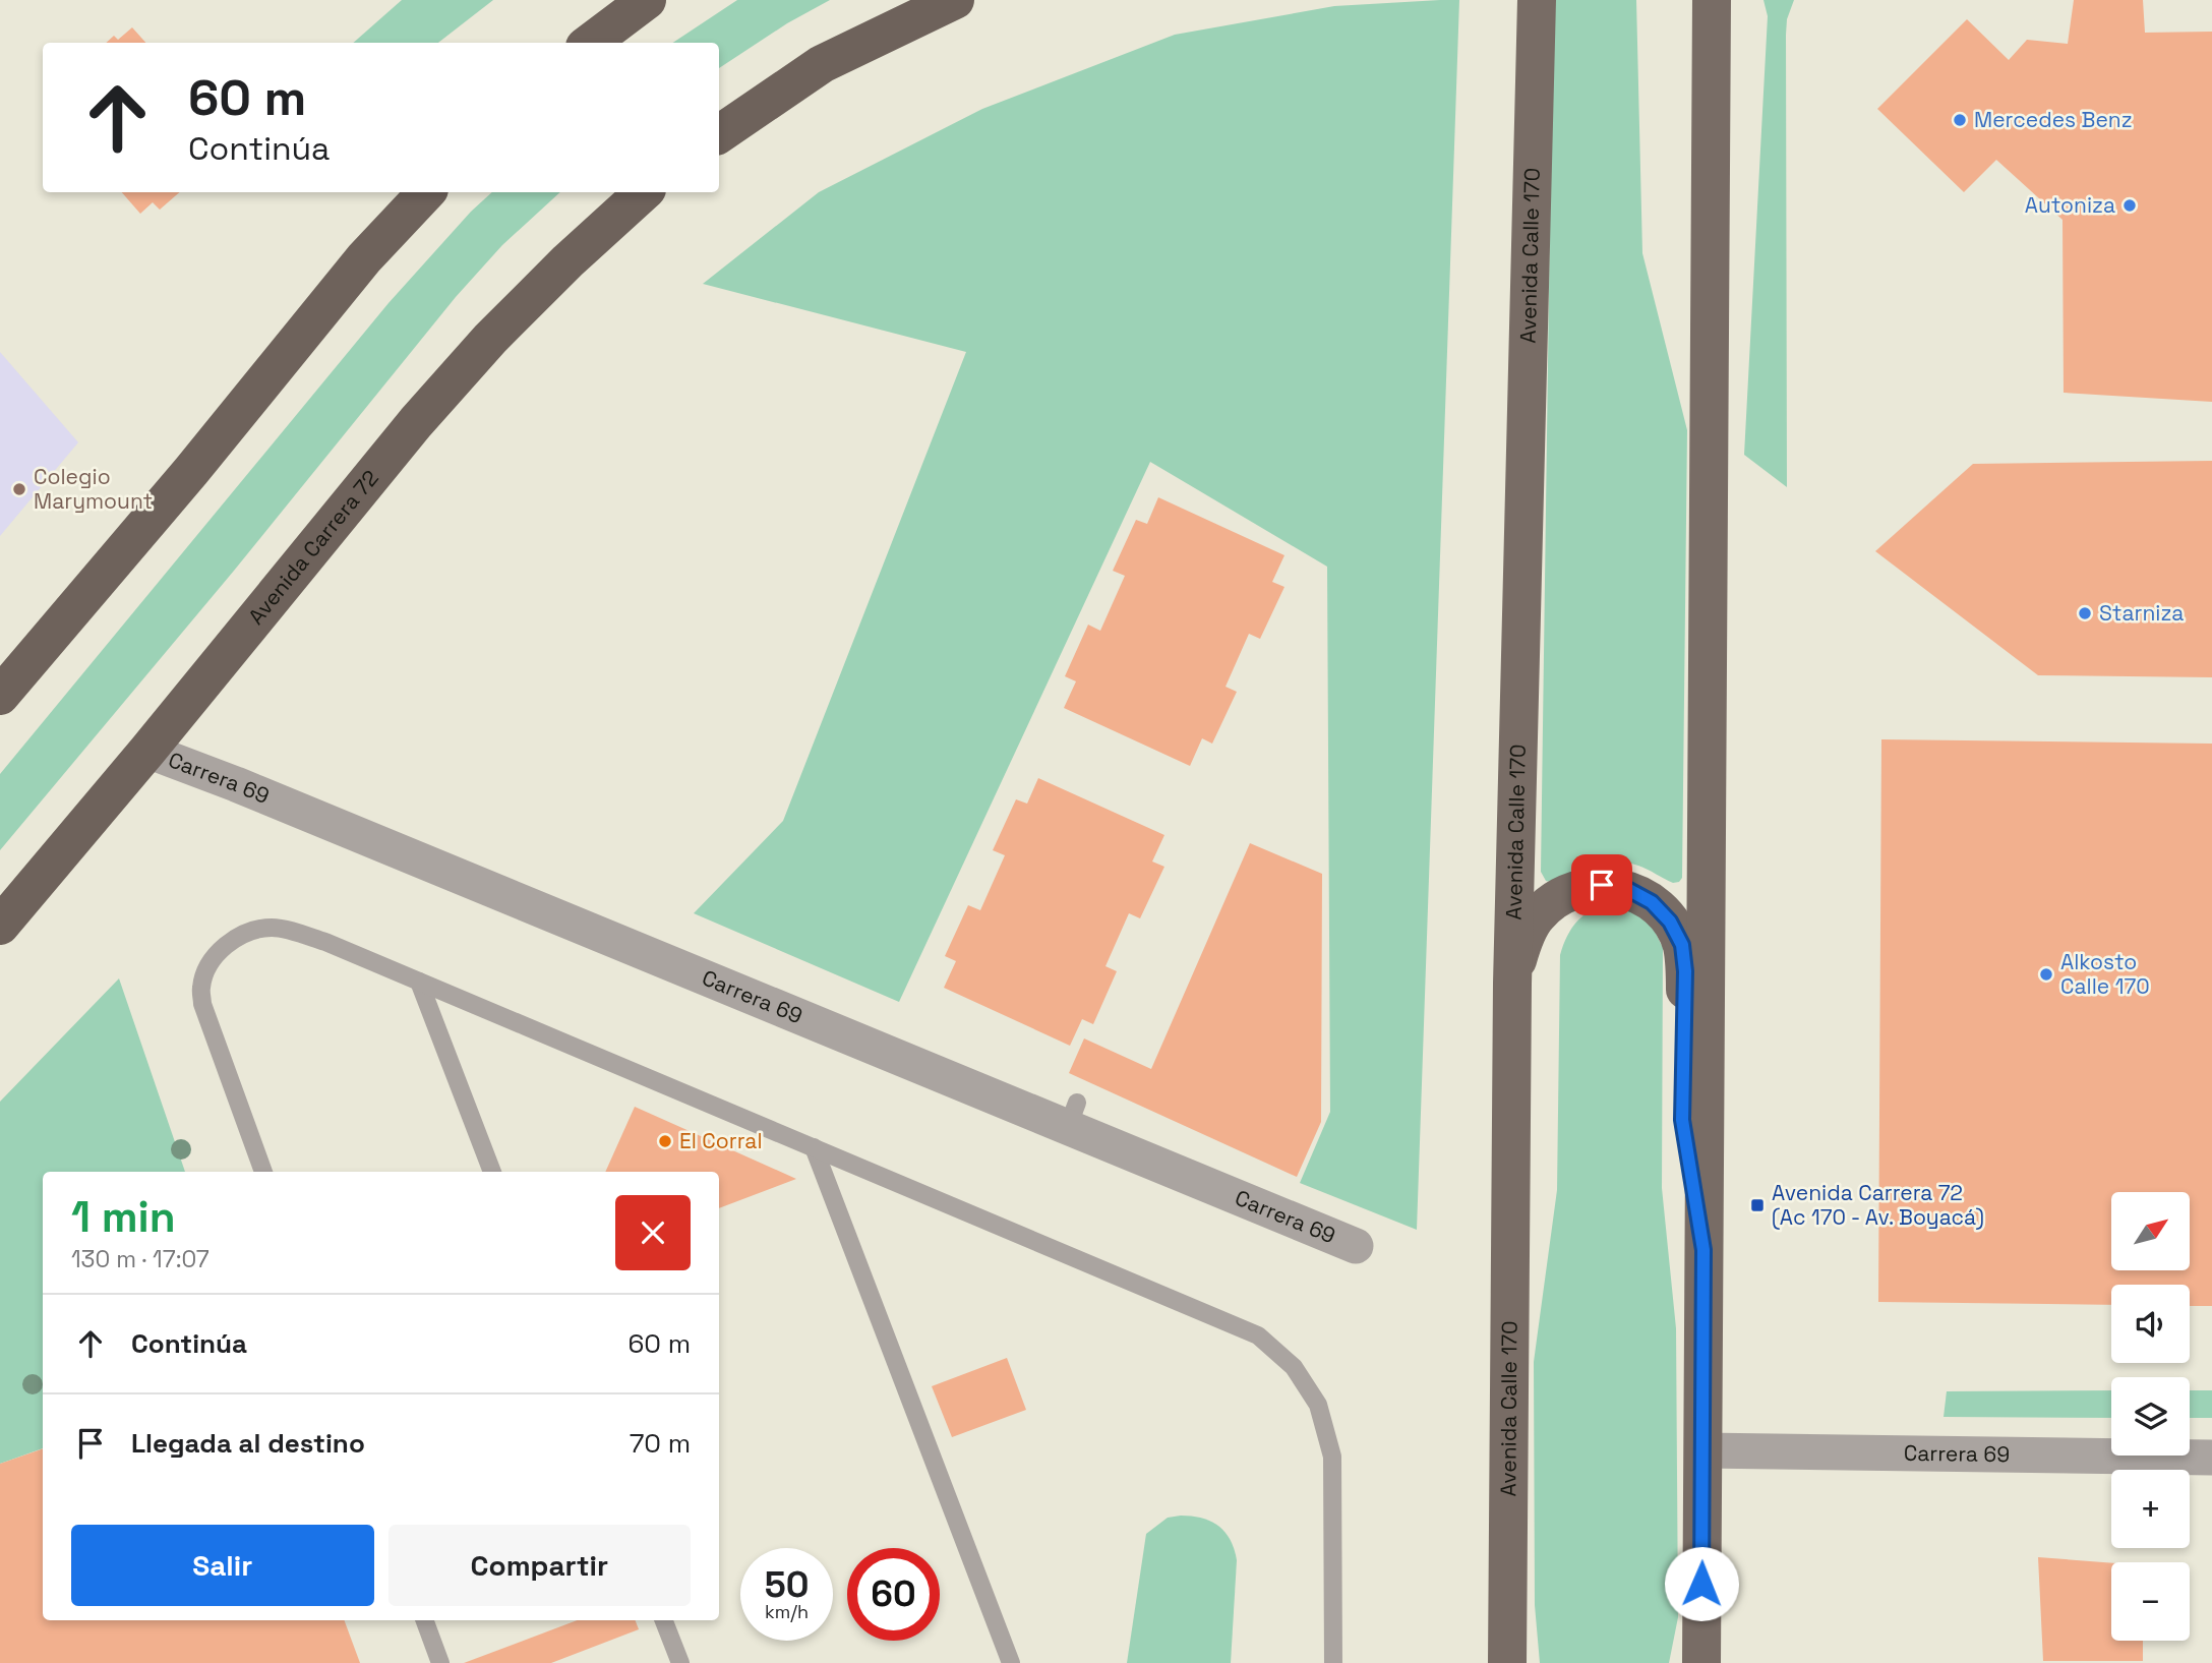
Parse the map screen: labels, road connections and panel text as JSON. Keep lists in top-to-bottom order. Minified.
{"streets":{"highway":["Avenida Carrera 72"],"main road":["Avenida Calle 170"],"street":["Carrera 69"]},"crossings":[["Avenida Carrera 72","Carrera 69"]],"places":{"other":["Mercedes Benz","Autoniza","Colegio Marymount","Starniza","Alkosto Calle 170","El Corral"],"transit":["Avenida Carrera 72 (Ac 170 - Av. Boyacá)"]},"north":"top right","page":{"turn":["60 m","Continúa"],"heading":["1 min","130 m · 17:07"],"map_buttons":["+","−"],"list":[{"name":"Continúa","value":"60 m"},{"name":"Llegada al destino","value":"70 m"}],"buttons":["Salir","Compartir"],"speed":"50 km/h","limit":"60"}}
